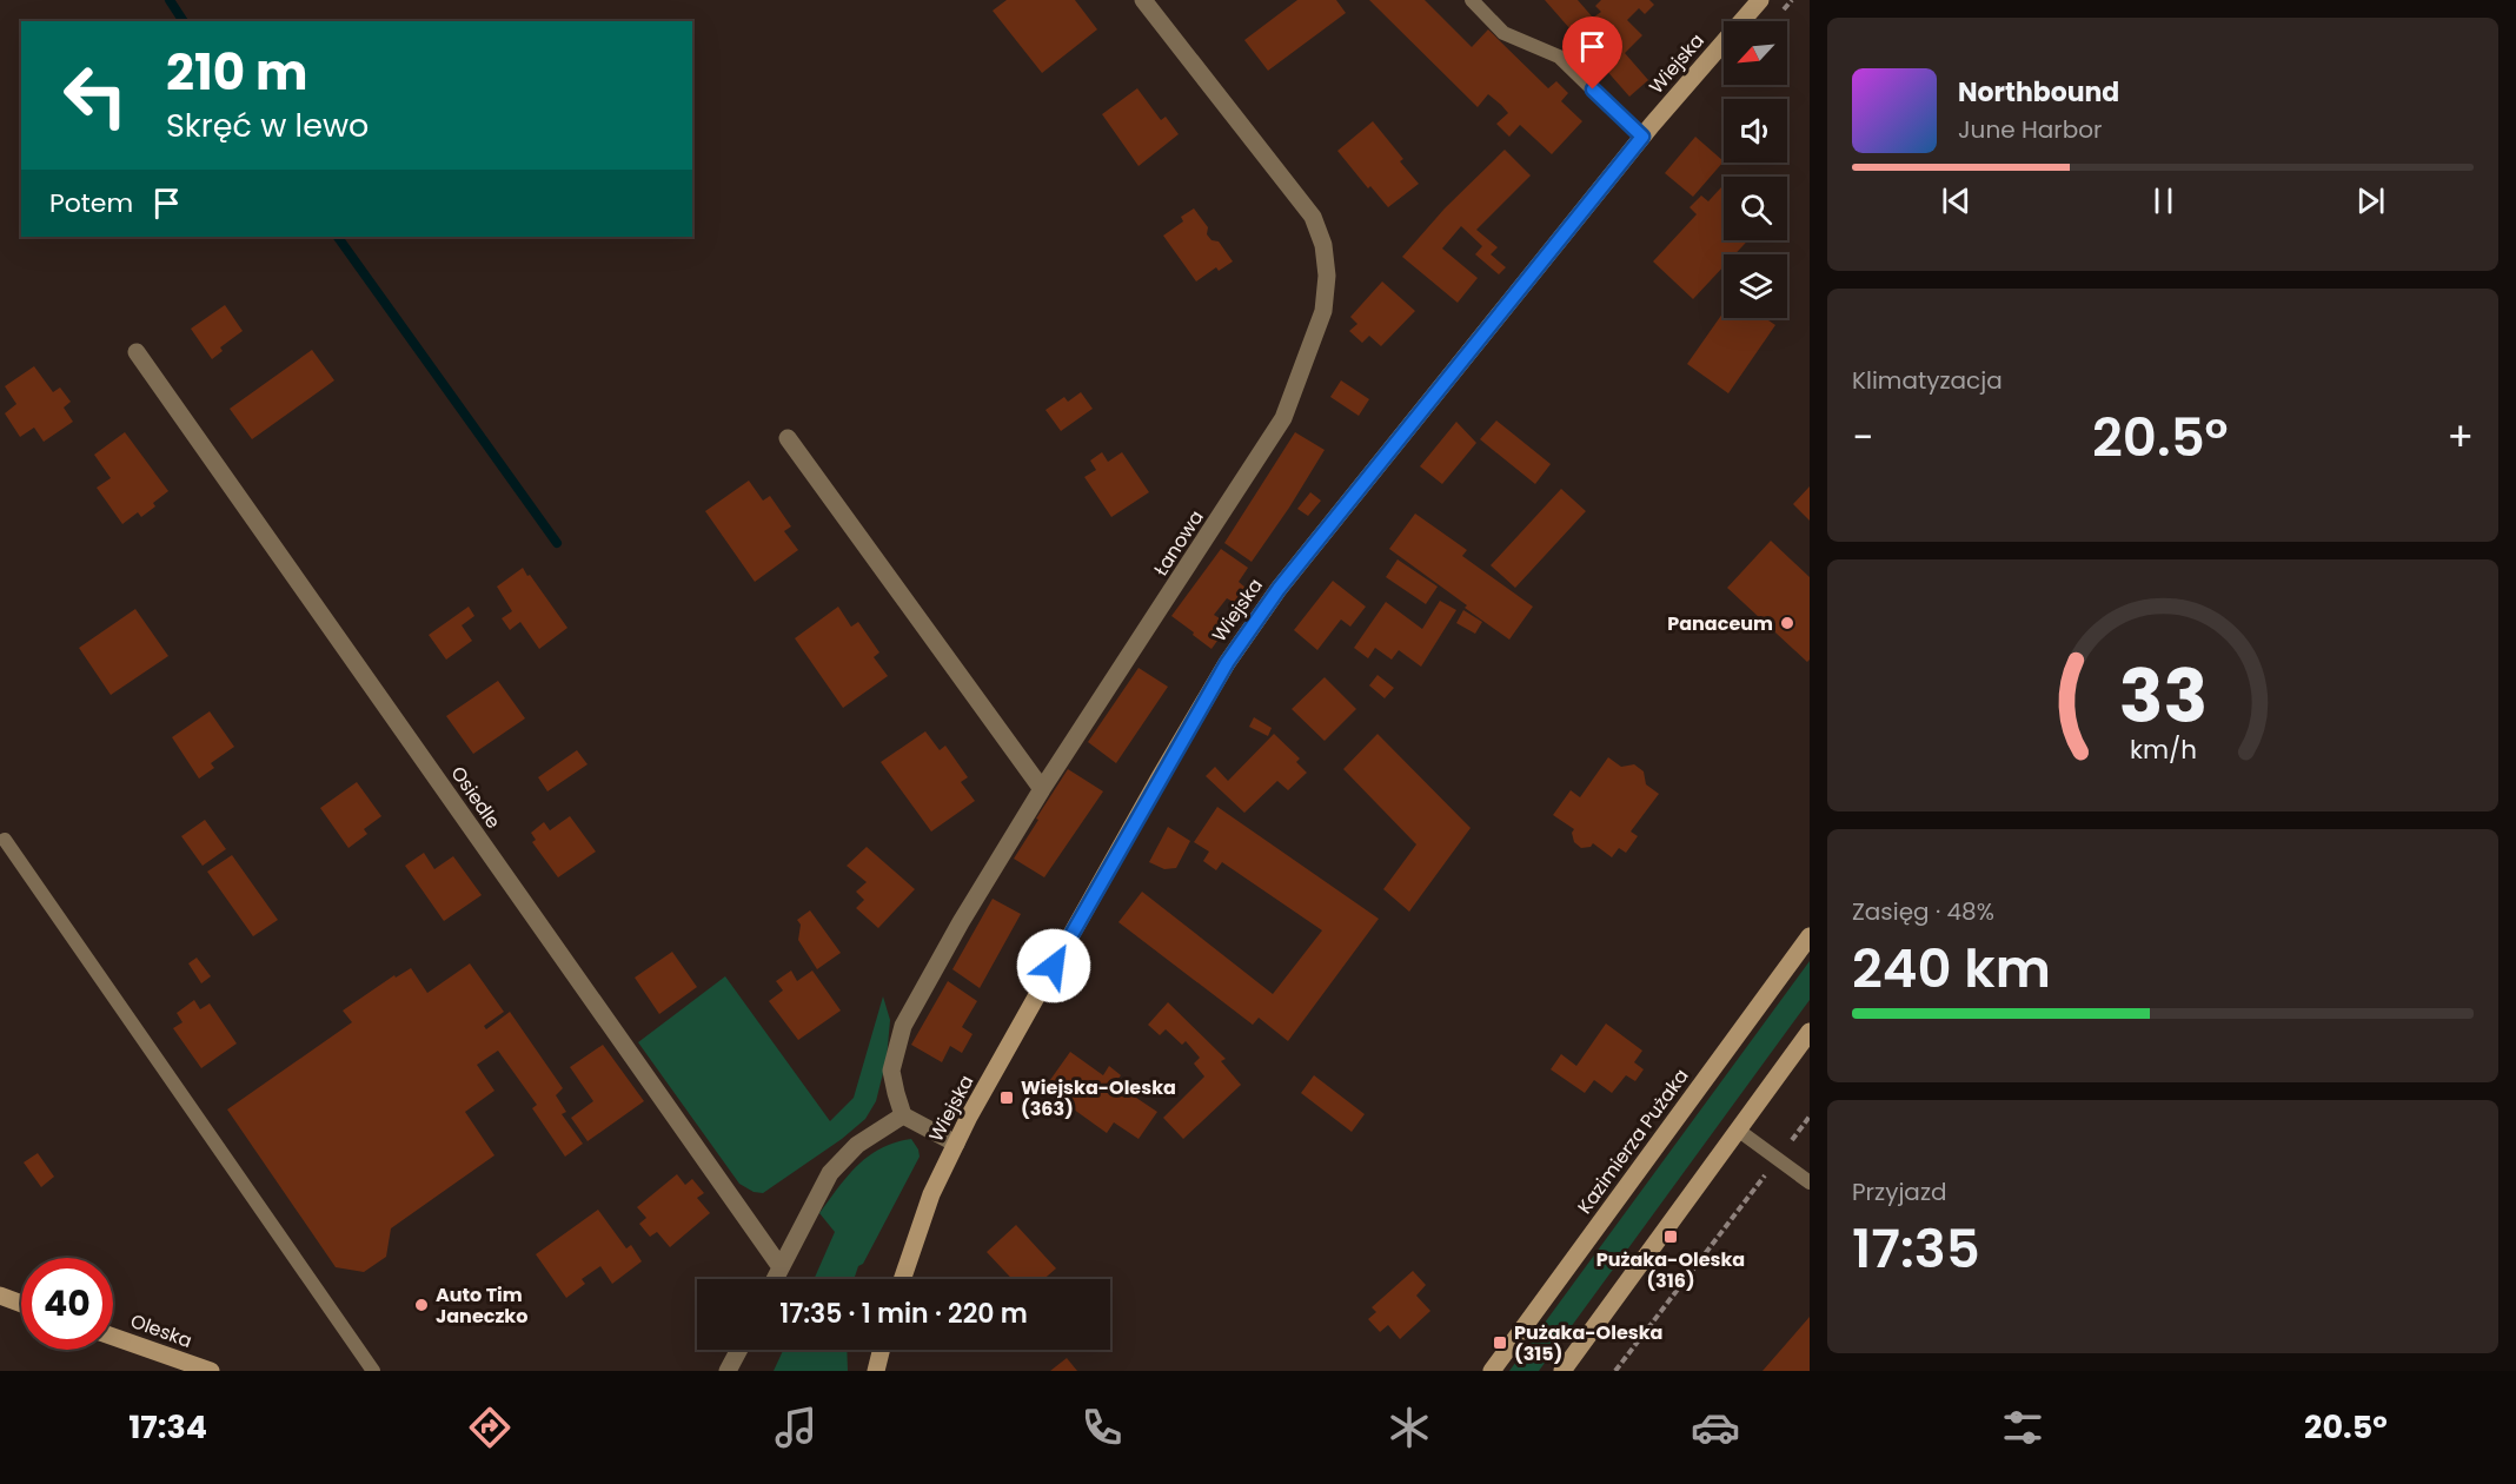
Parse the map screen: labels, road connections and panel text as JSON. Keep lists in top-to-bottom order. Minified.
{"streets":{"street":["Wiejska","Łanowa","Osiedle","Kazimierza Pużaka","Oleska"]},"places":{"other":["Panaceum","Auto Tim Janeczko"],"transit":["Wiejska-Oleska (363)","Pużaka-Oleska (316)","Pużaka-Oleska (315)"]},"north":"bottom left","page":{"turn":["210 m","Skręć w lewo"],"song":["Northbound","June Harbor"],"then":"Potem","tile":["Klimatyzacja",["Zasięg · 48%","240 km"],["Przyjazd","17:35"]],"heat":["−","20.5°","+"],"limit":"40","trip":"17:35 · 1 min · 220 m","tabs":["17:34","20.5°"],"gauge":["33","km/h"]}}
